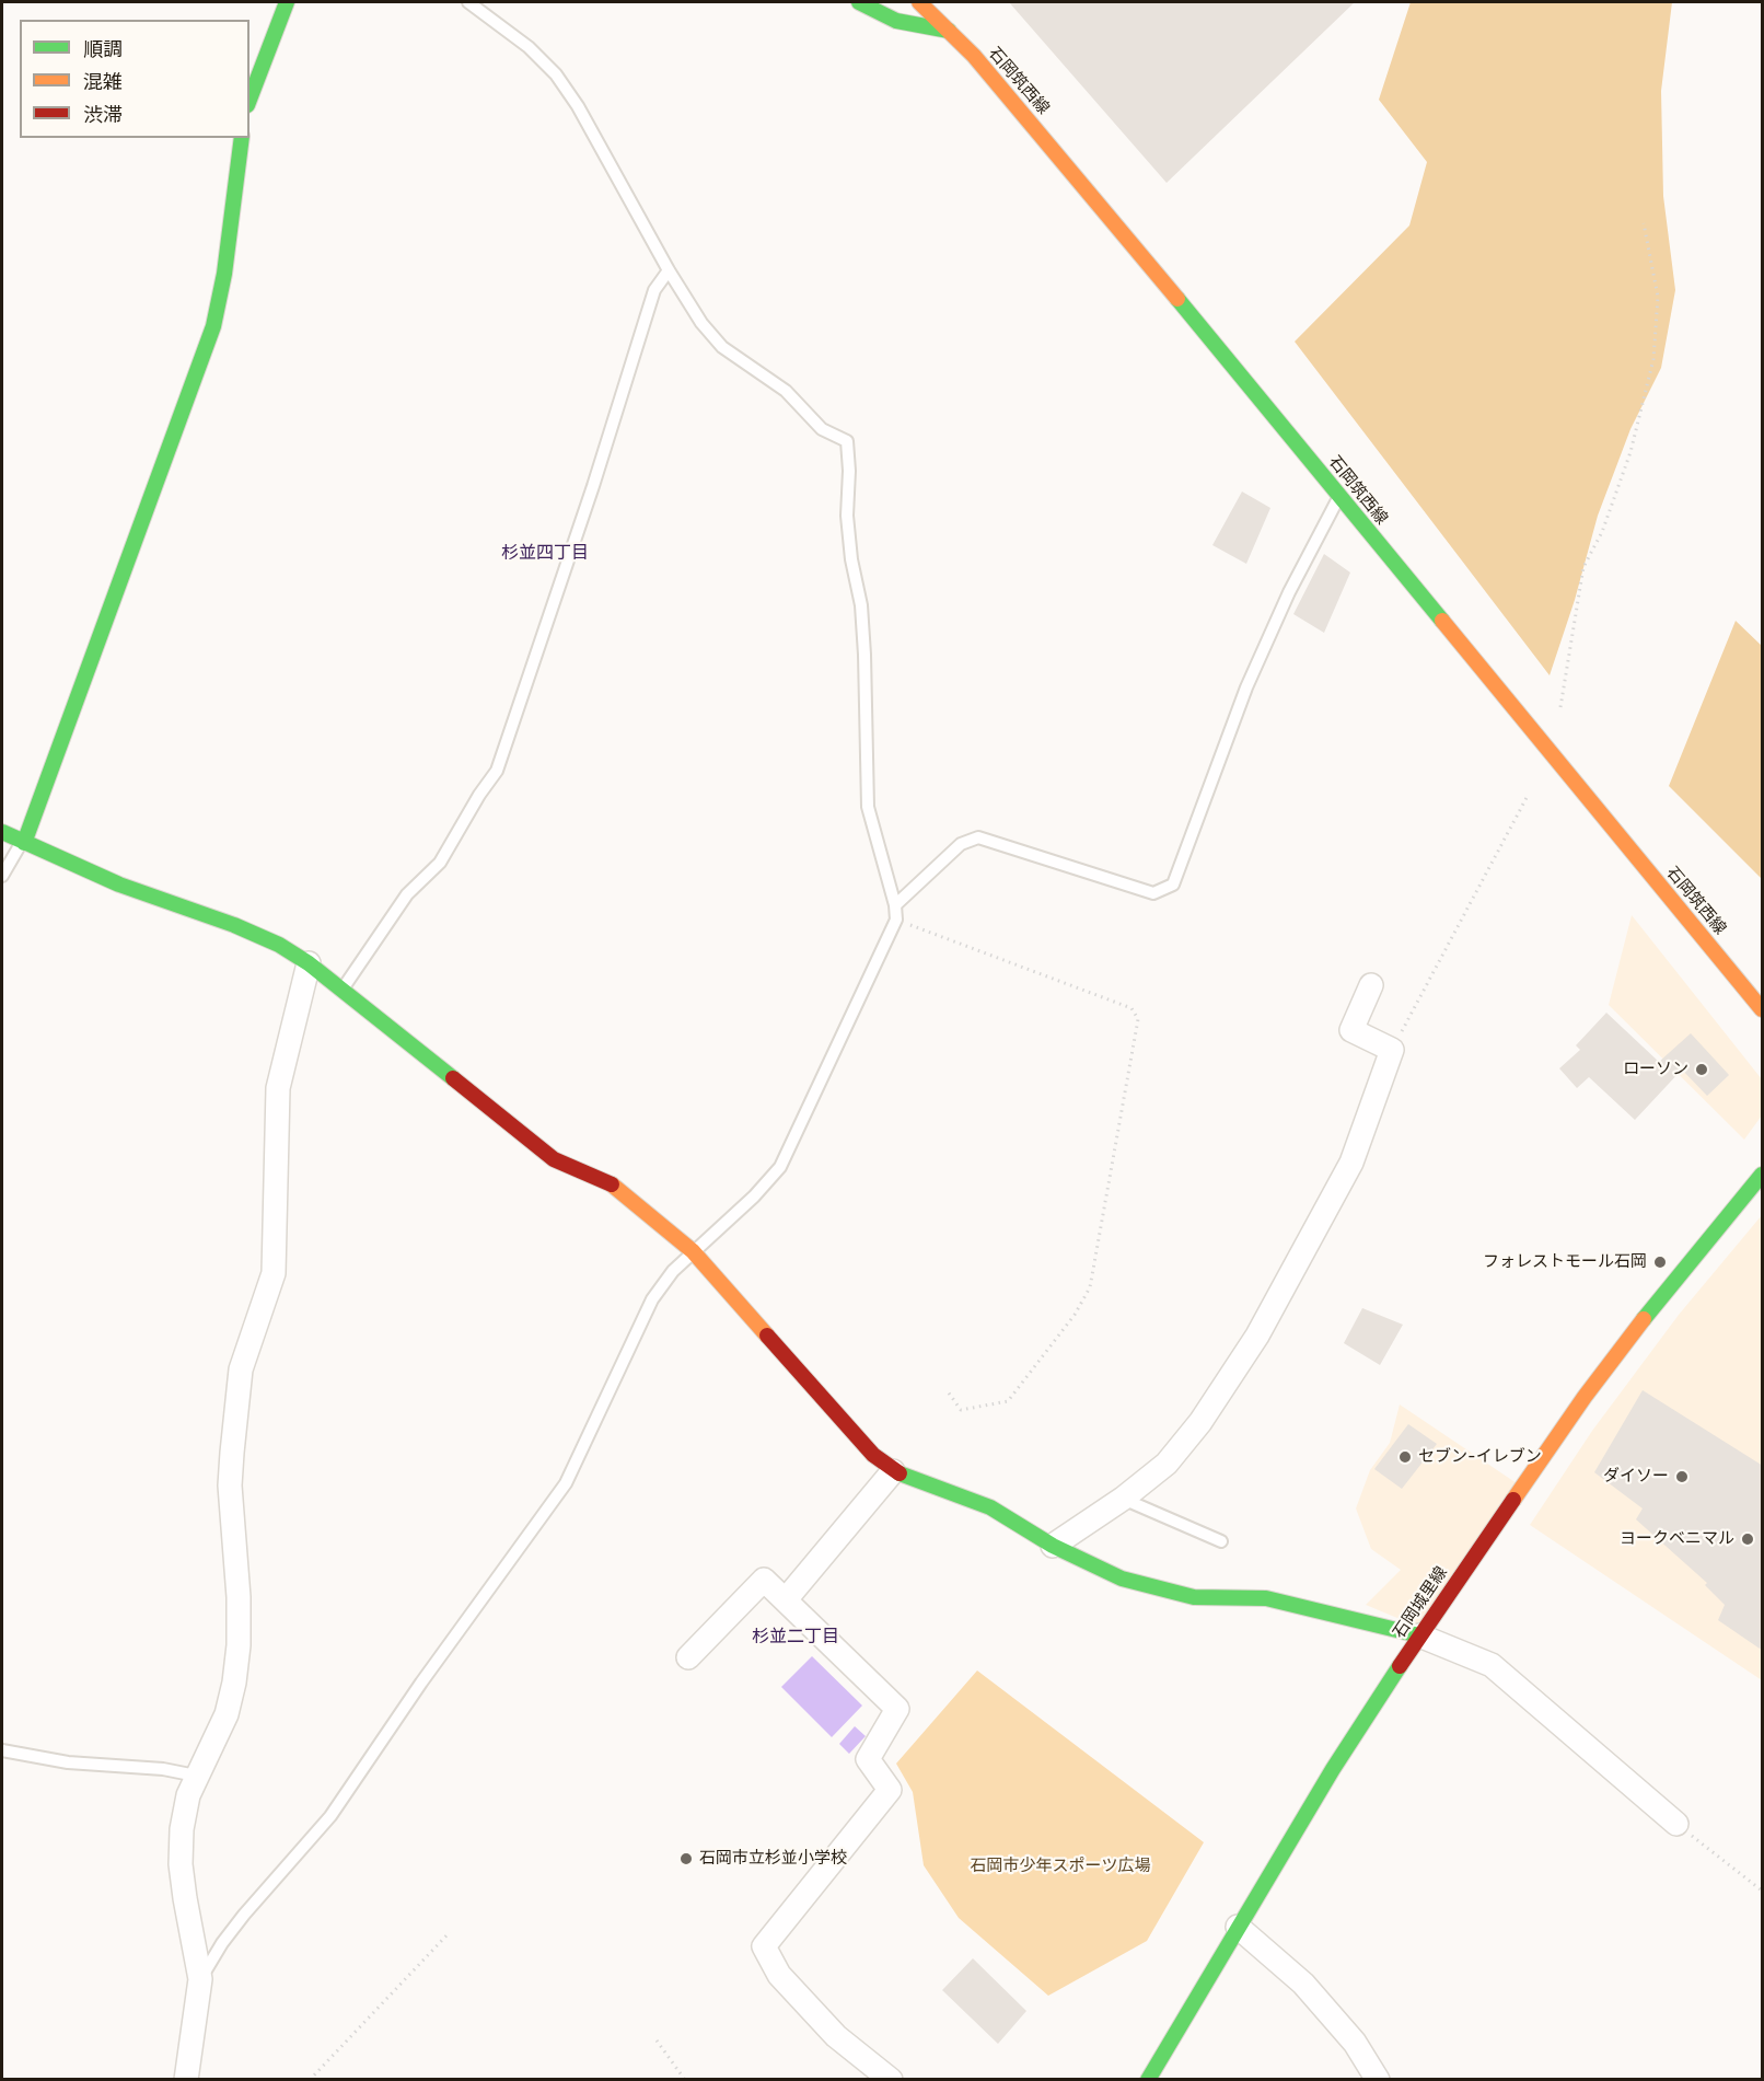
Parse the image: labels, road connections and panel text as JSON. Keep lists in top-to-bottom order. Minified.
{"streets":{"main road":["石岡筑西線","石岡城里線"]},"districts":["杉並四丁目","杉並二丁目"],"parks":["石岡市少年スポーツ広場"],"places":["ローソン","フォレストモール石岡","セブン-イレブン","ダイソー","ヨークベニマル","石岡市立杉並小学校"],"legend":["順調","混雑","渋滞"]}
